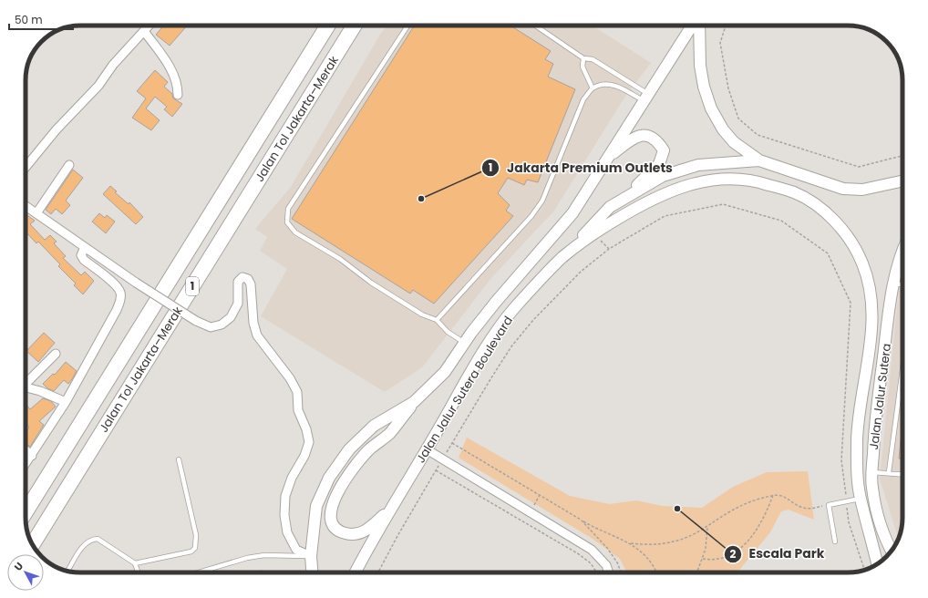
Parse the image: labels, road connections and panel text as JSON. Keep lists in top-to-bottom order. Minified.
{"streets":{"highway":["Jalan Tol Jakarta–Merak","1"],"main road":["Jalan Jalur Sutera Boulevard","Jalan Jalur Sutera"]},"places":["Jakarta Premium Outlets","Escala Park"],"scale_bar":"50 m","north":"top left"}
